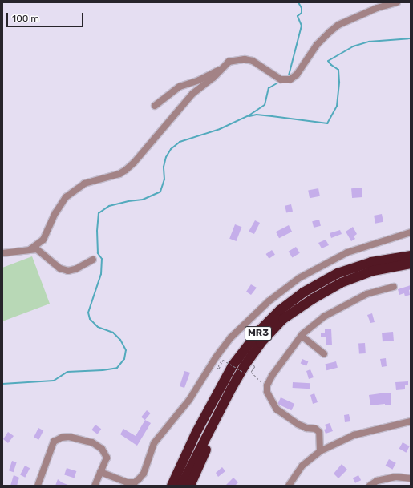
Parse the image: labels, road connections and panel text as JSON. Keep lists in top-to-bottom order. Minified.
{"streets":{"highway":["MR3"]},"scale_bar":"100 m"}
